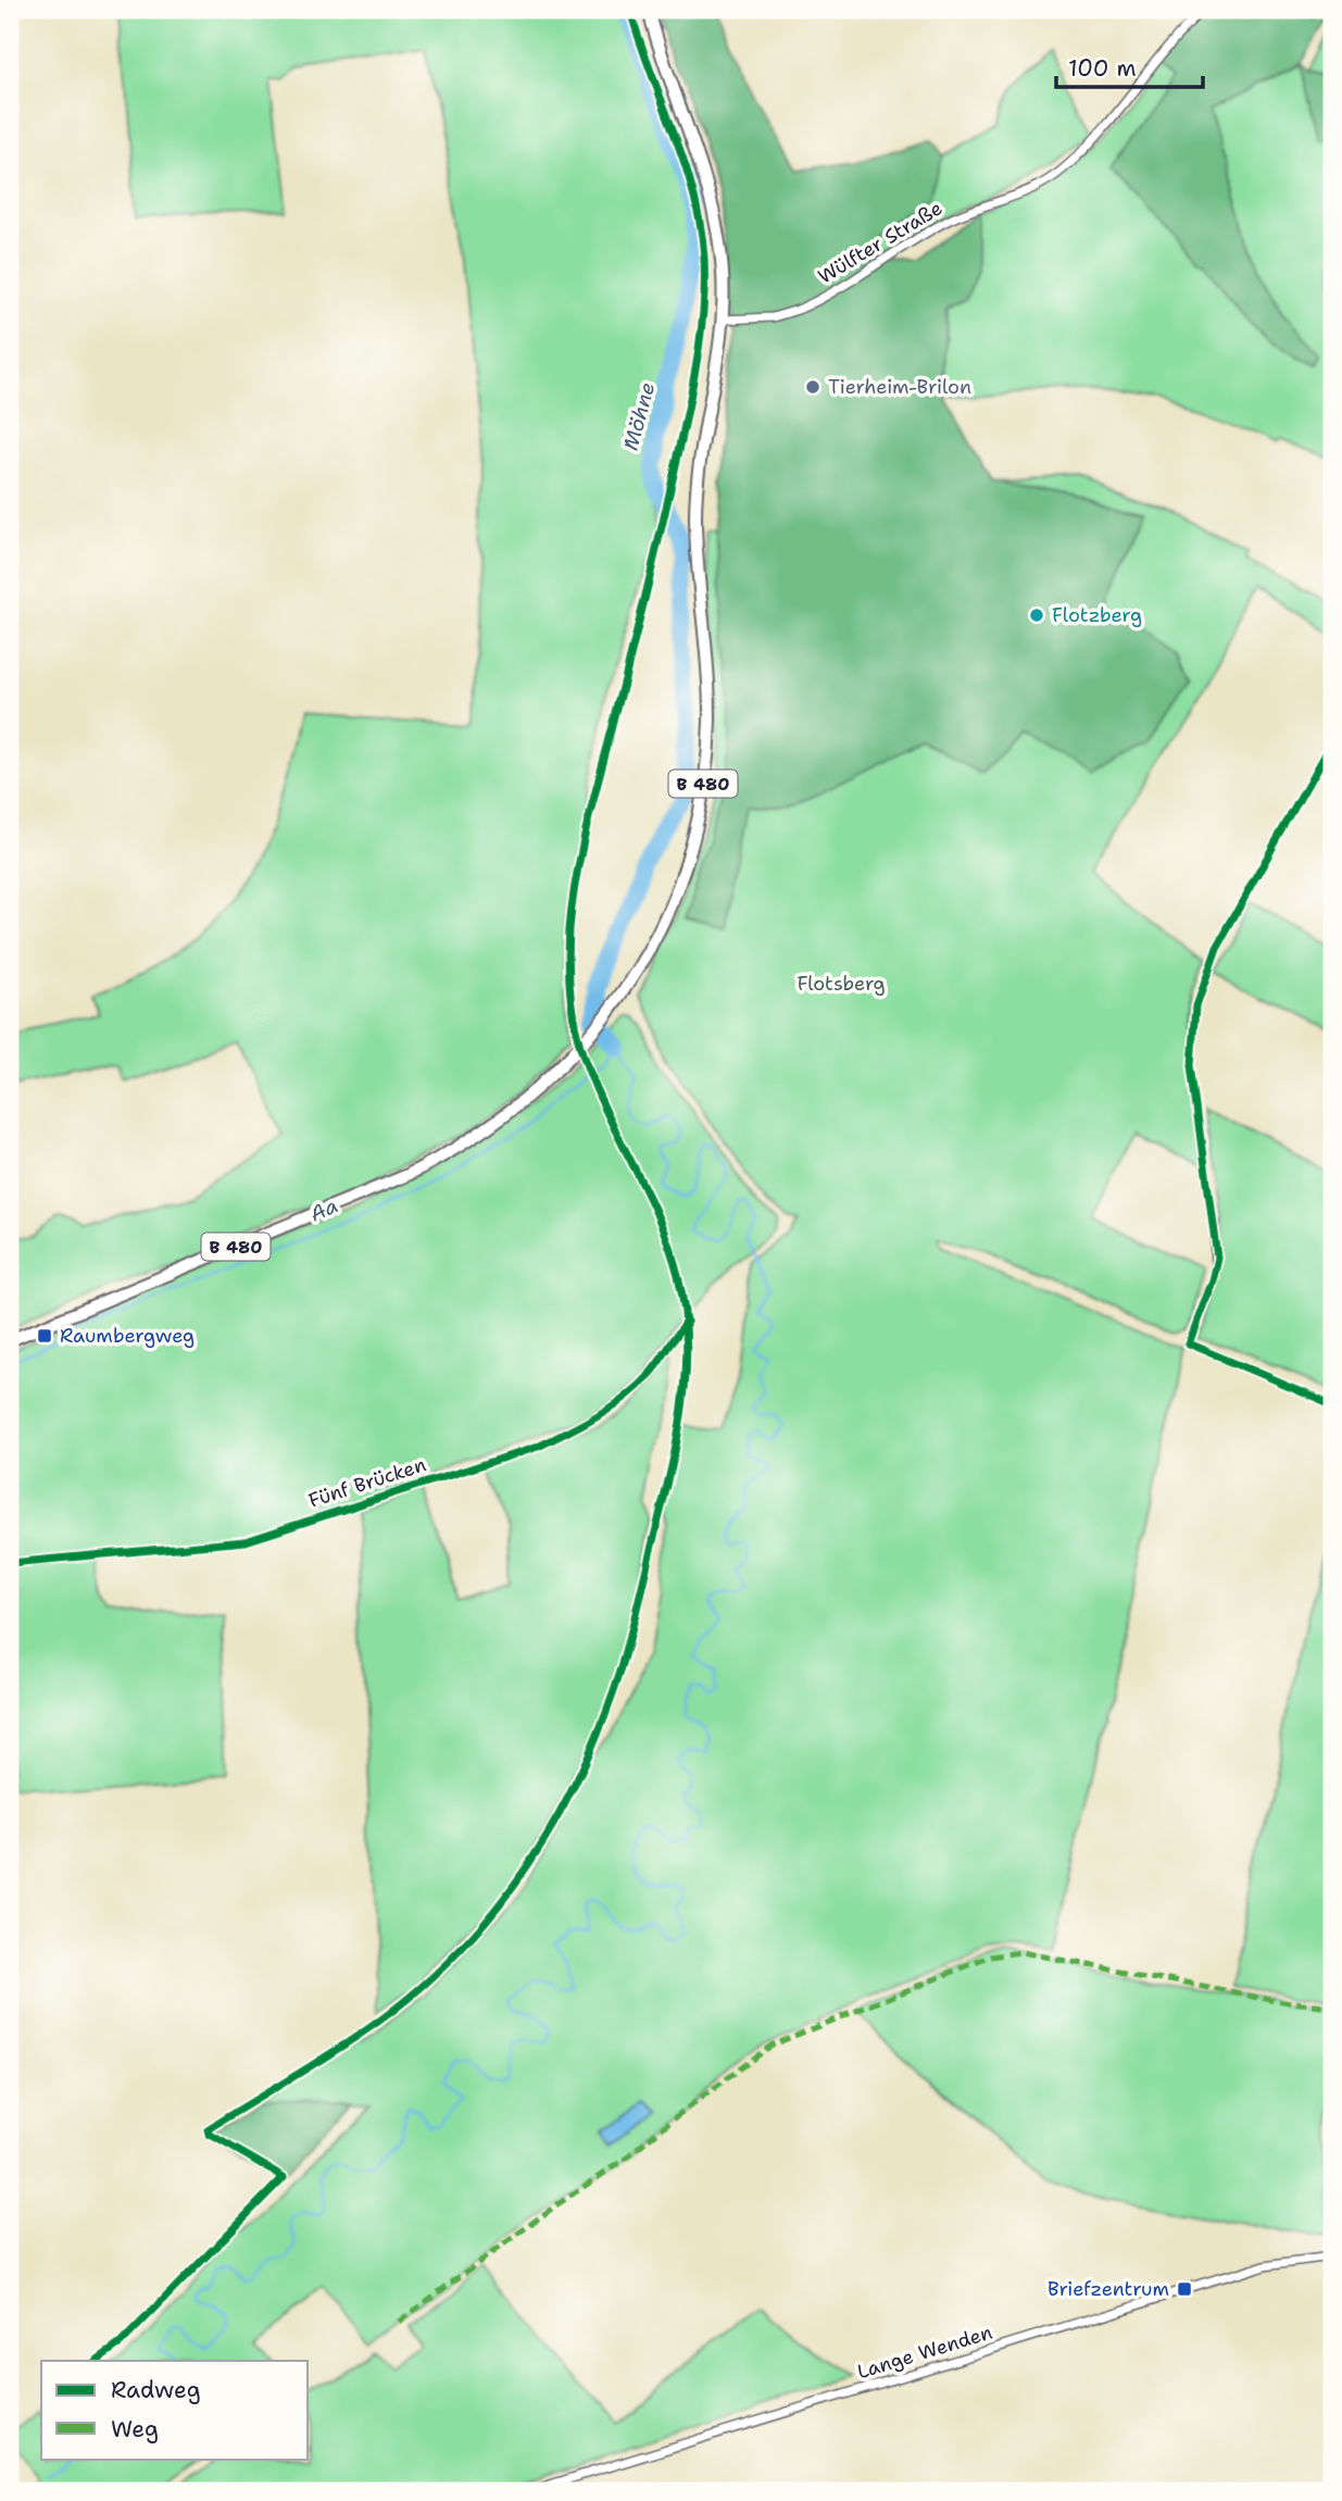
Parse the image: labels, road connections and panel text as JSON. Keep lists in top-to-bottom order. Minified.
{"streets":{"main road":["B 480"],"street":["Wülfter Straße","Fünf Brücken","Lange Wenden"]},"crossings":[["Wülfter Straße","B 480"]],"water":["Möhne","Aa"],"parks":["Flotsberg"],"places":{"other":["Tierheim-Brilon","Flotzberg"],"transit":["Raumbergweg","Briefzentrum"]},"legend":["Radweg","Weg"],"scale_bar":"100 m"}
